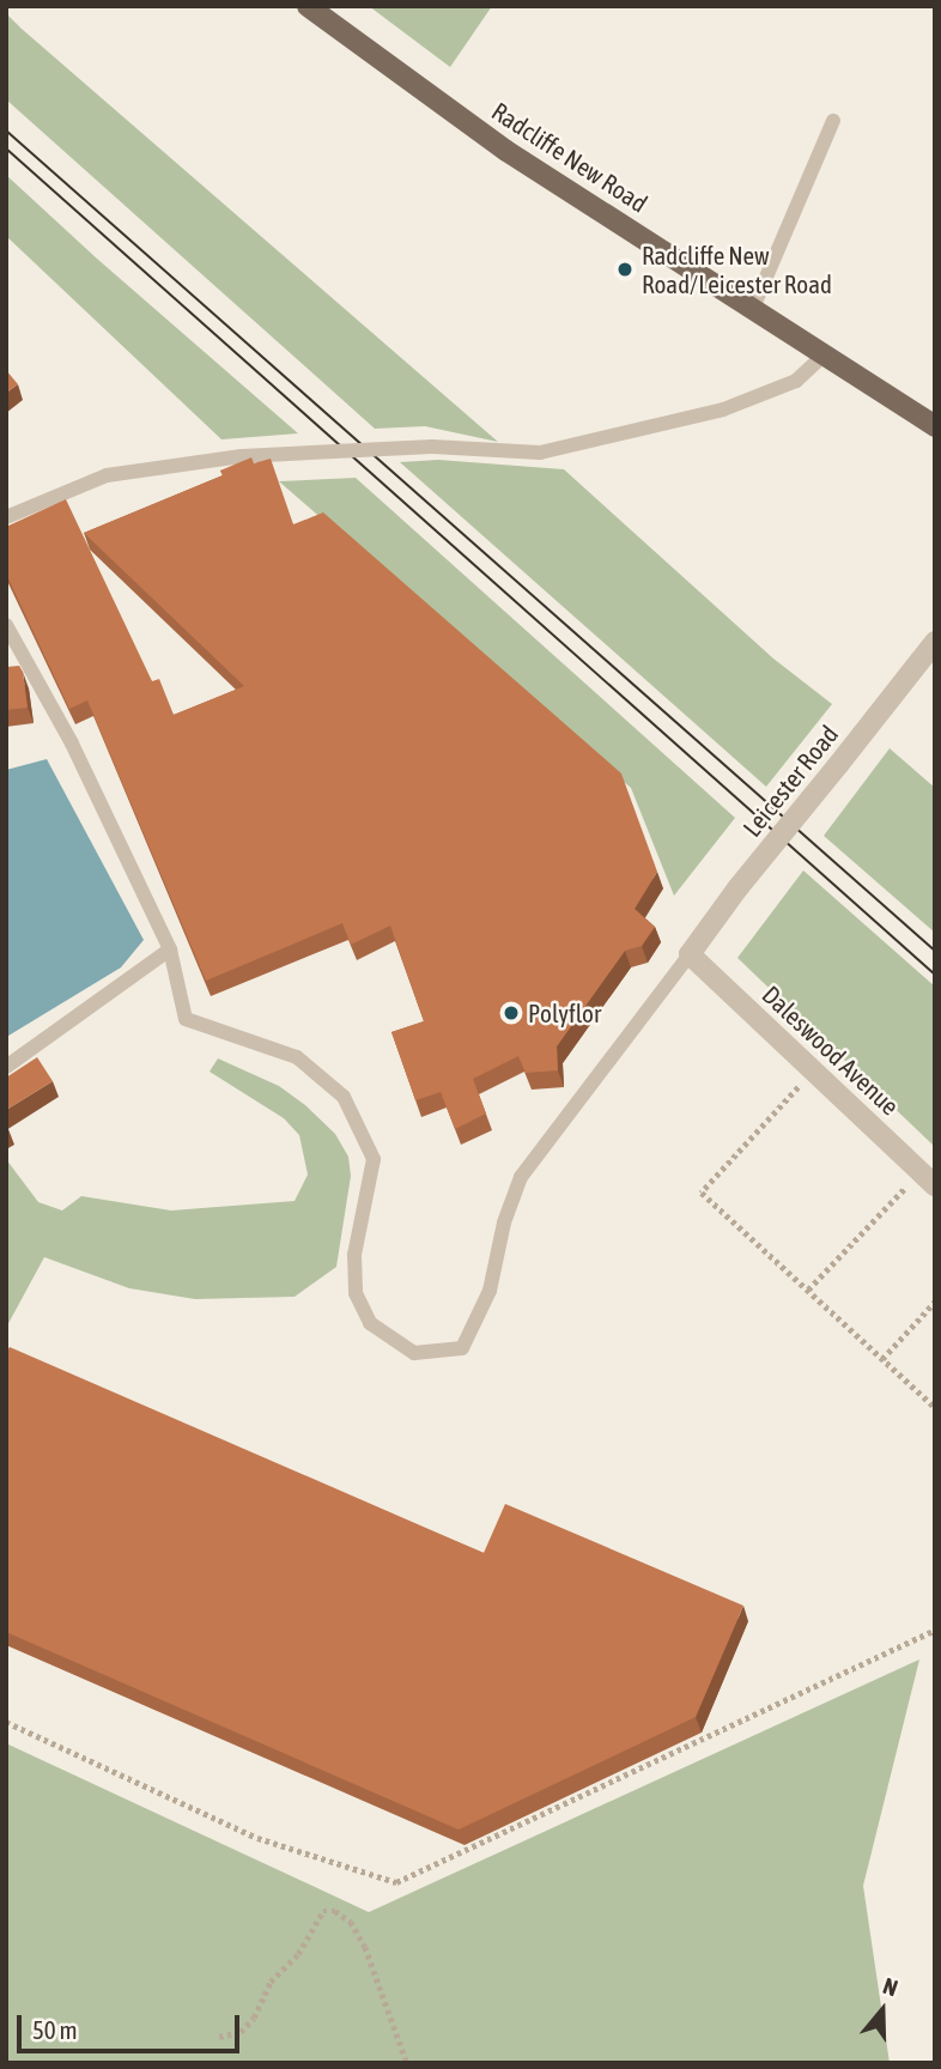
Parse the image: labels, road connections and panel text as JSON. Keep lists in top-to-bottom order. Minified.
{"streets":{"main road":["Radcliffe New Road"],"street":["Leicester Road","Daleswood Avenue"]},"crossings":[["Leicester Road","Daleswood Avenue"]],"places":["Radcliffe New Road/Leicester Road","Polyflor"],"scale_bar":"50 m","north":"top"}
